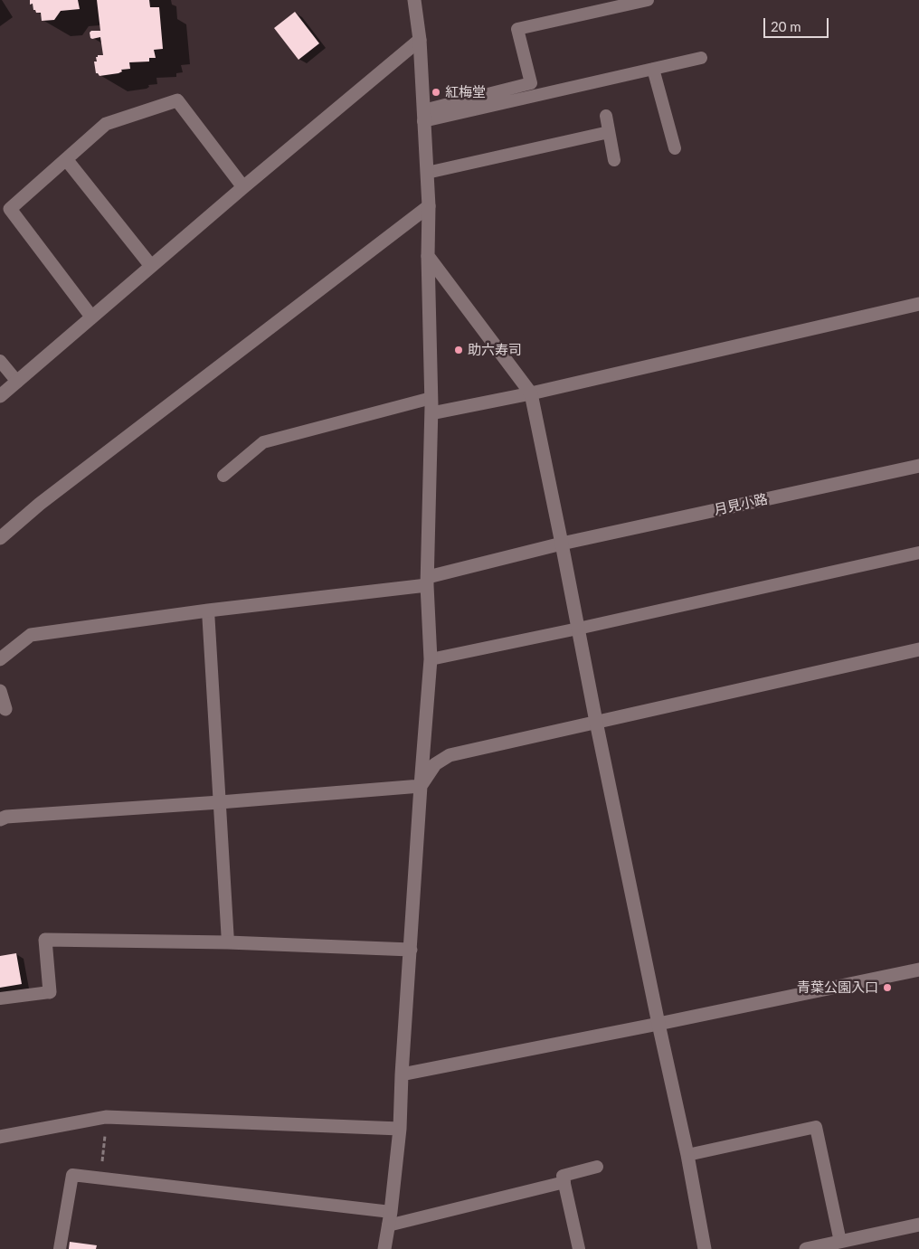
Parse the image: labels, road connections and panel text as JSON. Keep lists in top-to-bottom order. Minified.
{"streets":{"street":["月見小路"]},"places":["紅梅堂","助六寿司","青葉公園入口"],"scale_bar":"20 m"}
